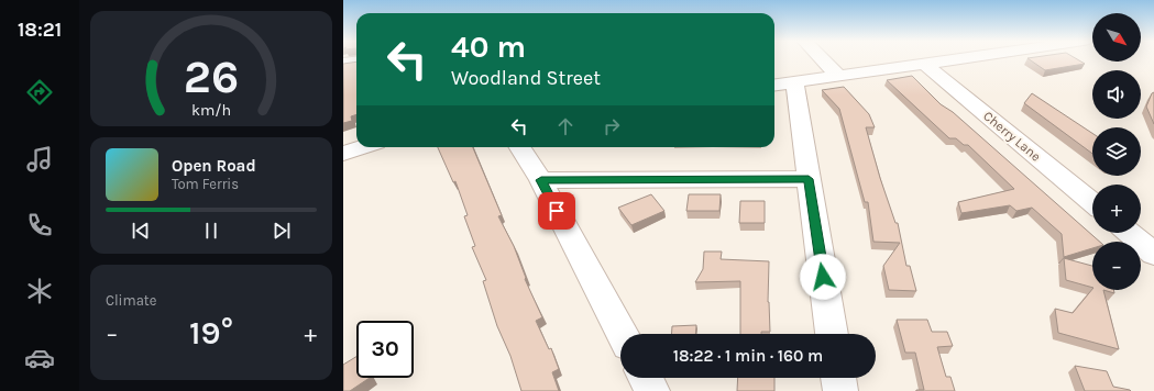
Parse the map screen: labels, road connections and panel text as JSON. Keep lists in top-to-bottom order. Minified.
{"streets":{"street":["Cherry Lane"]},"north":"bottom right","page":{"tabs":"18:21","map_buttons":["+","−"],"turn":["40 m","Woodland Street"],"song":["Open Road","Tom Ferris"],"tile":"Climate","heat":["−","19°","+"],"limit":"30","trip":"18:22 · 1 min · 160 m","gauge":["26","km/h"]}}
